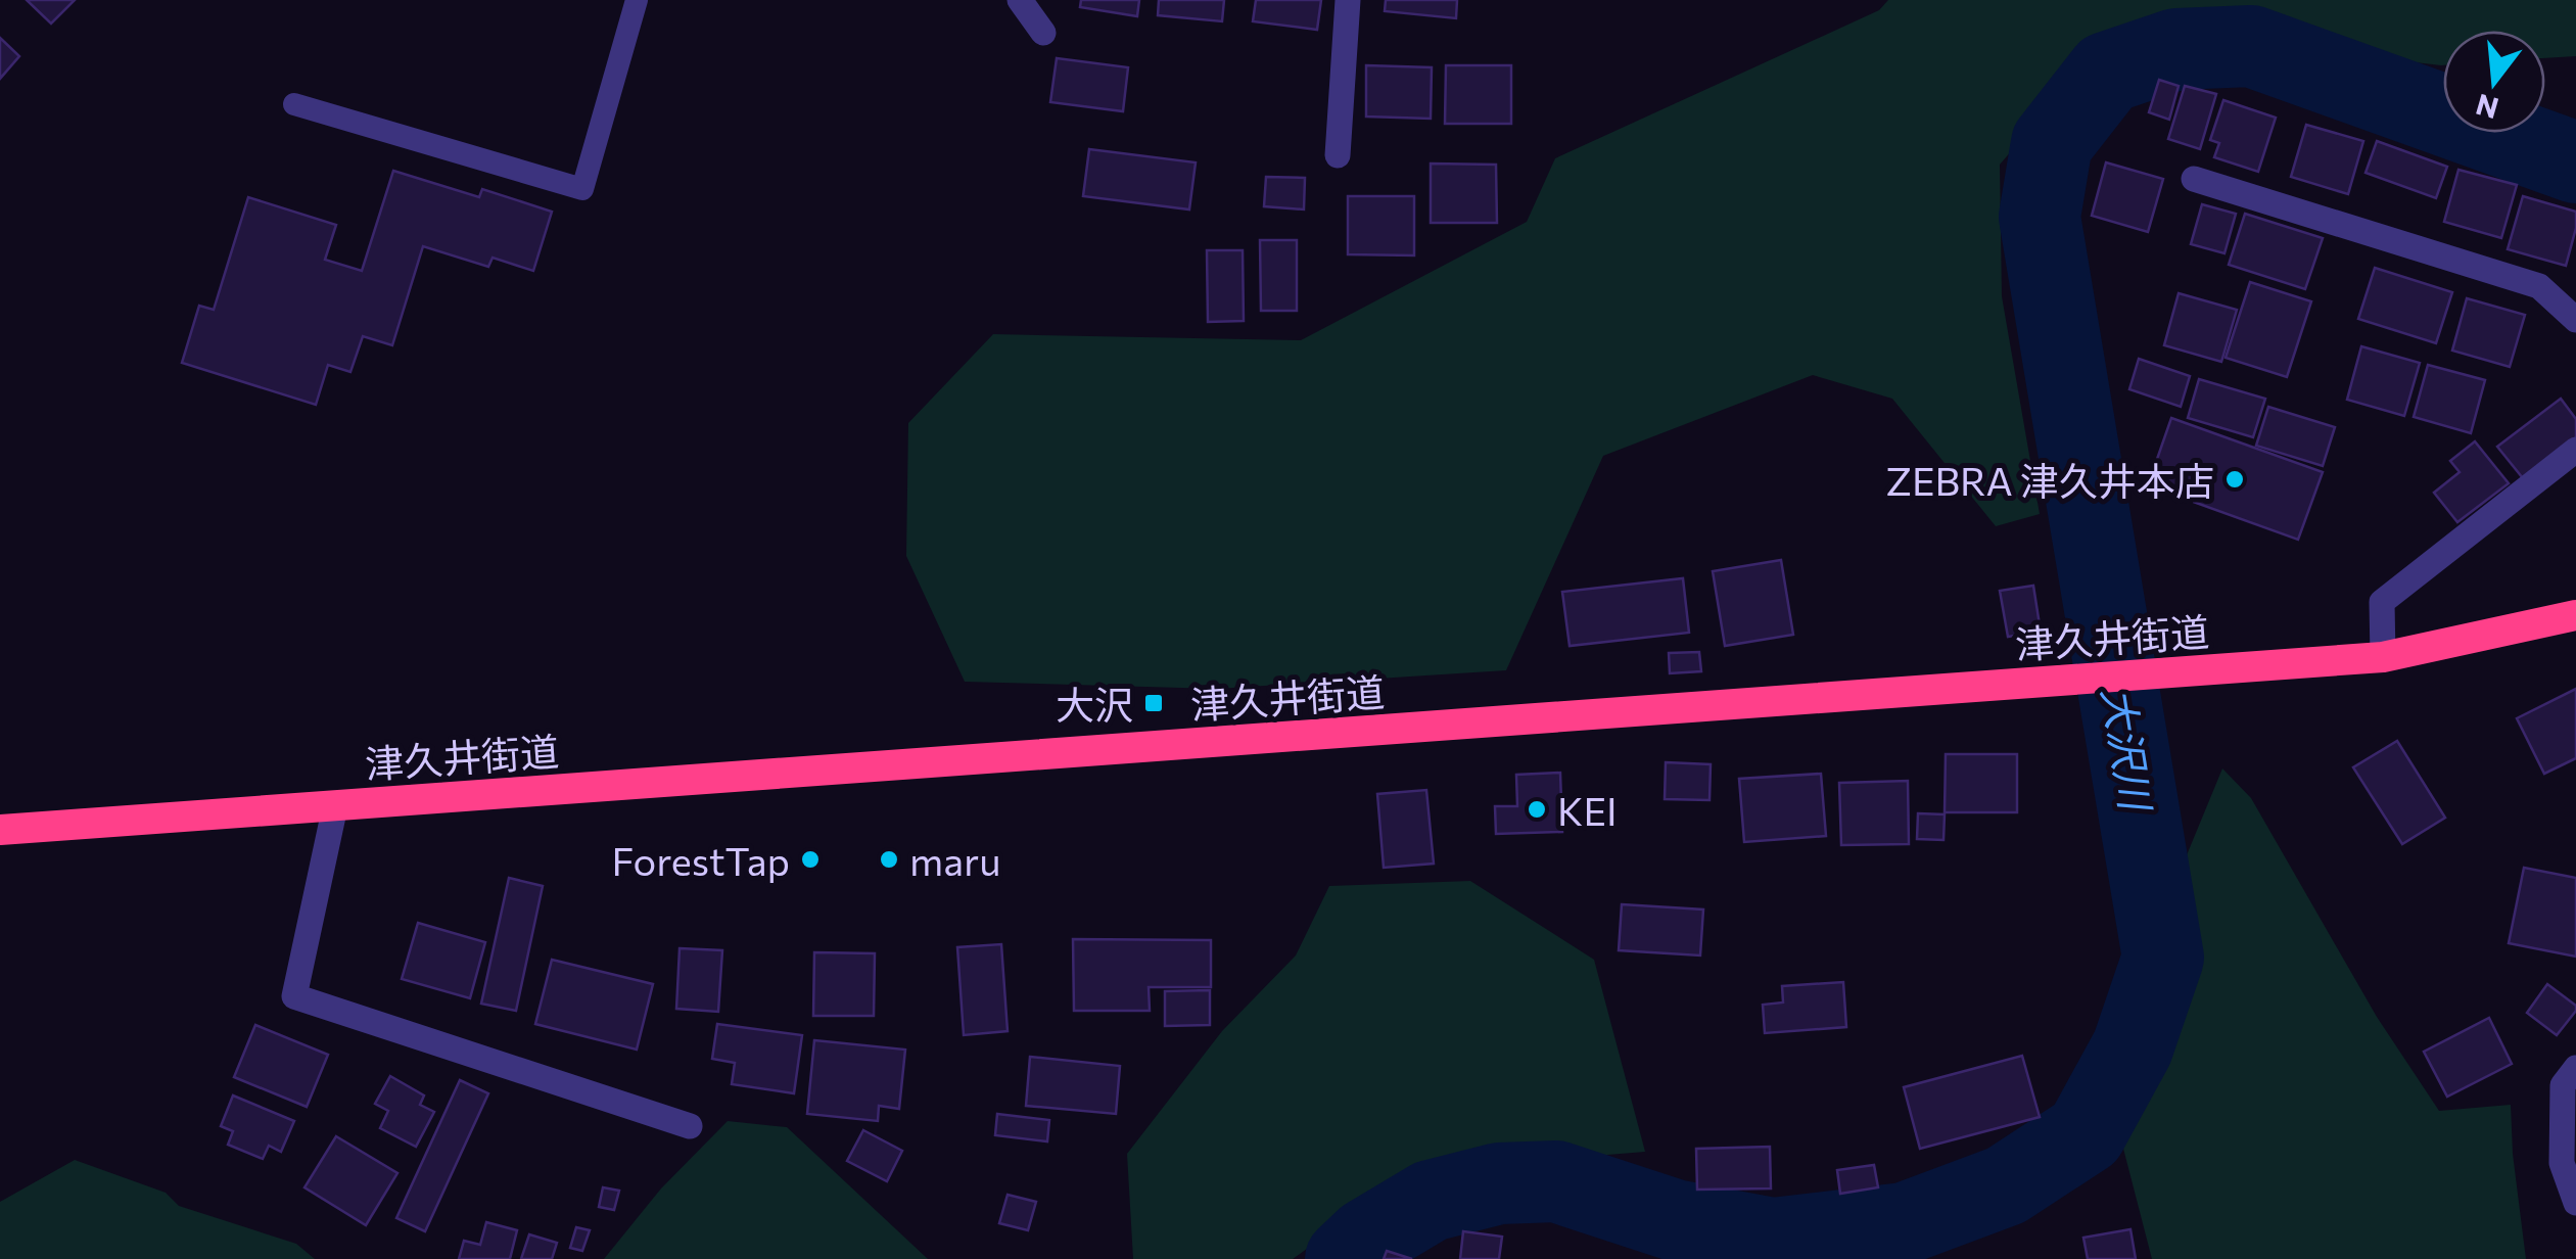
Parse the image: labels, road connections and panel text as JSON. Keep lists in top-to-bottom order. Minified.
{"streets":{"highway":["津久井街道"]},"water":["大沢川"],"places":{"other":["ZEBRA 津久井本店","KEI","ForestTap","maru"],"transit":["大沢"]},"north":"bottom"}
